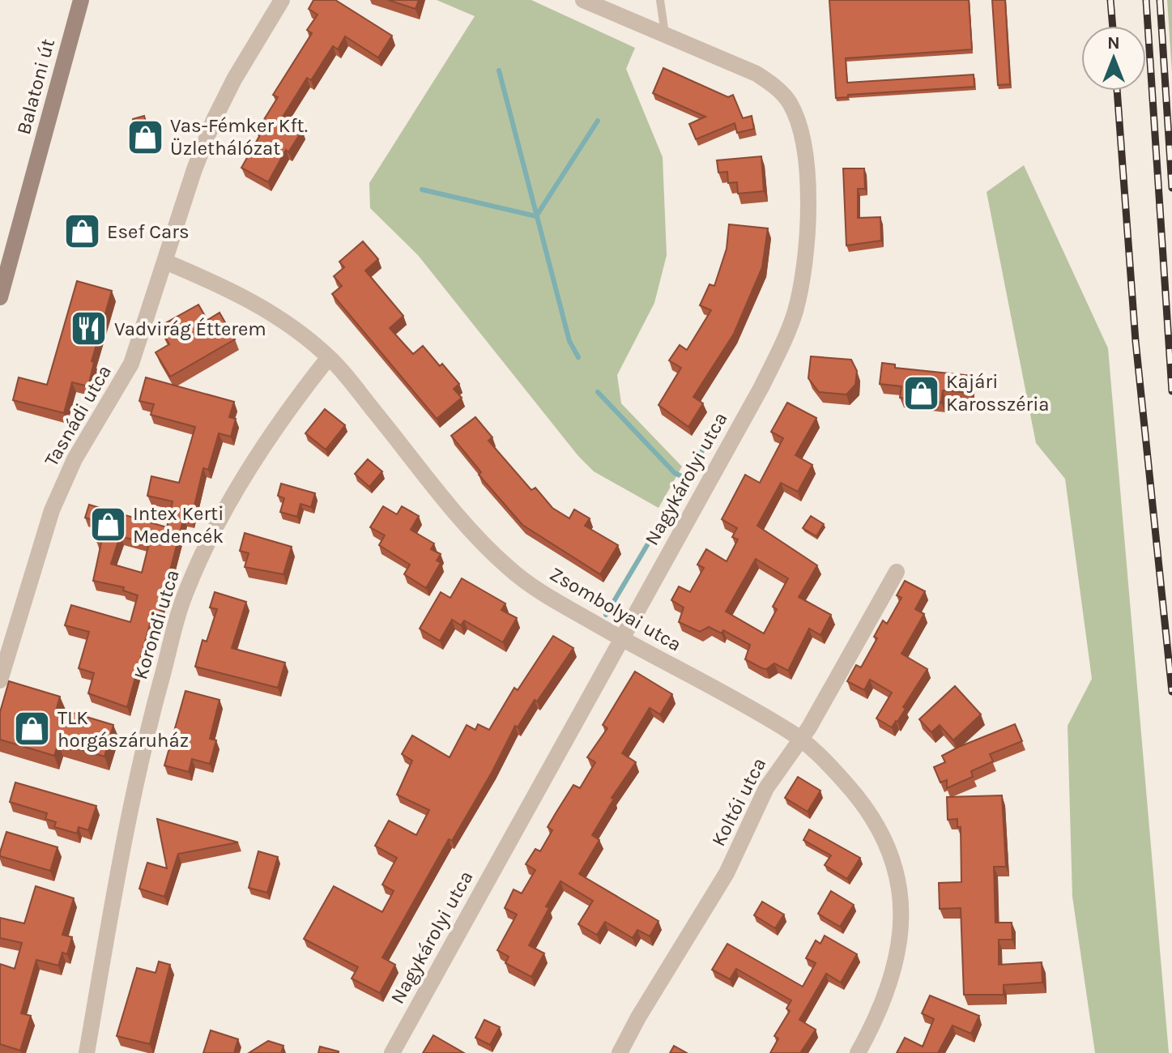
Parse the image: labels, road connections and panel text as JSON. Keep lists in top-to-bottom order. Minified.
{"streets":{"main road":["Balatoni út"],"street":["Tasnádi utca","Nagykárolyi utca","Zsombolyai utca","Korondi utca","Koltói utca"]},"crossings":[["Tasnádi utca","Zsombolyai utca"],["Nagykárolyi utca","Zsombolyai utca"],["Zsombolyai utca","Korondi utca"],["Zsombolyai utca","Koltói utca"]],"places":{"shop":["Vas-Fémker Kft. Üzlethálózat","Esef Cars","Kajári Karosszéria","Intex Kerti Medencék","TLK horgászáruház"],"restaurant":["Vadvirág Étterem"]},"north":"top"}
